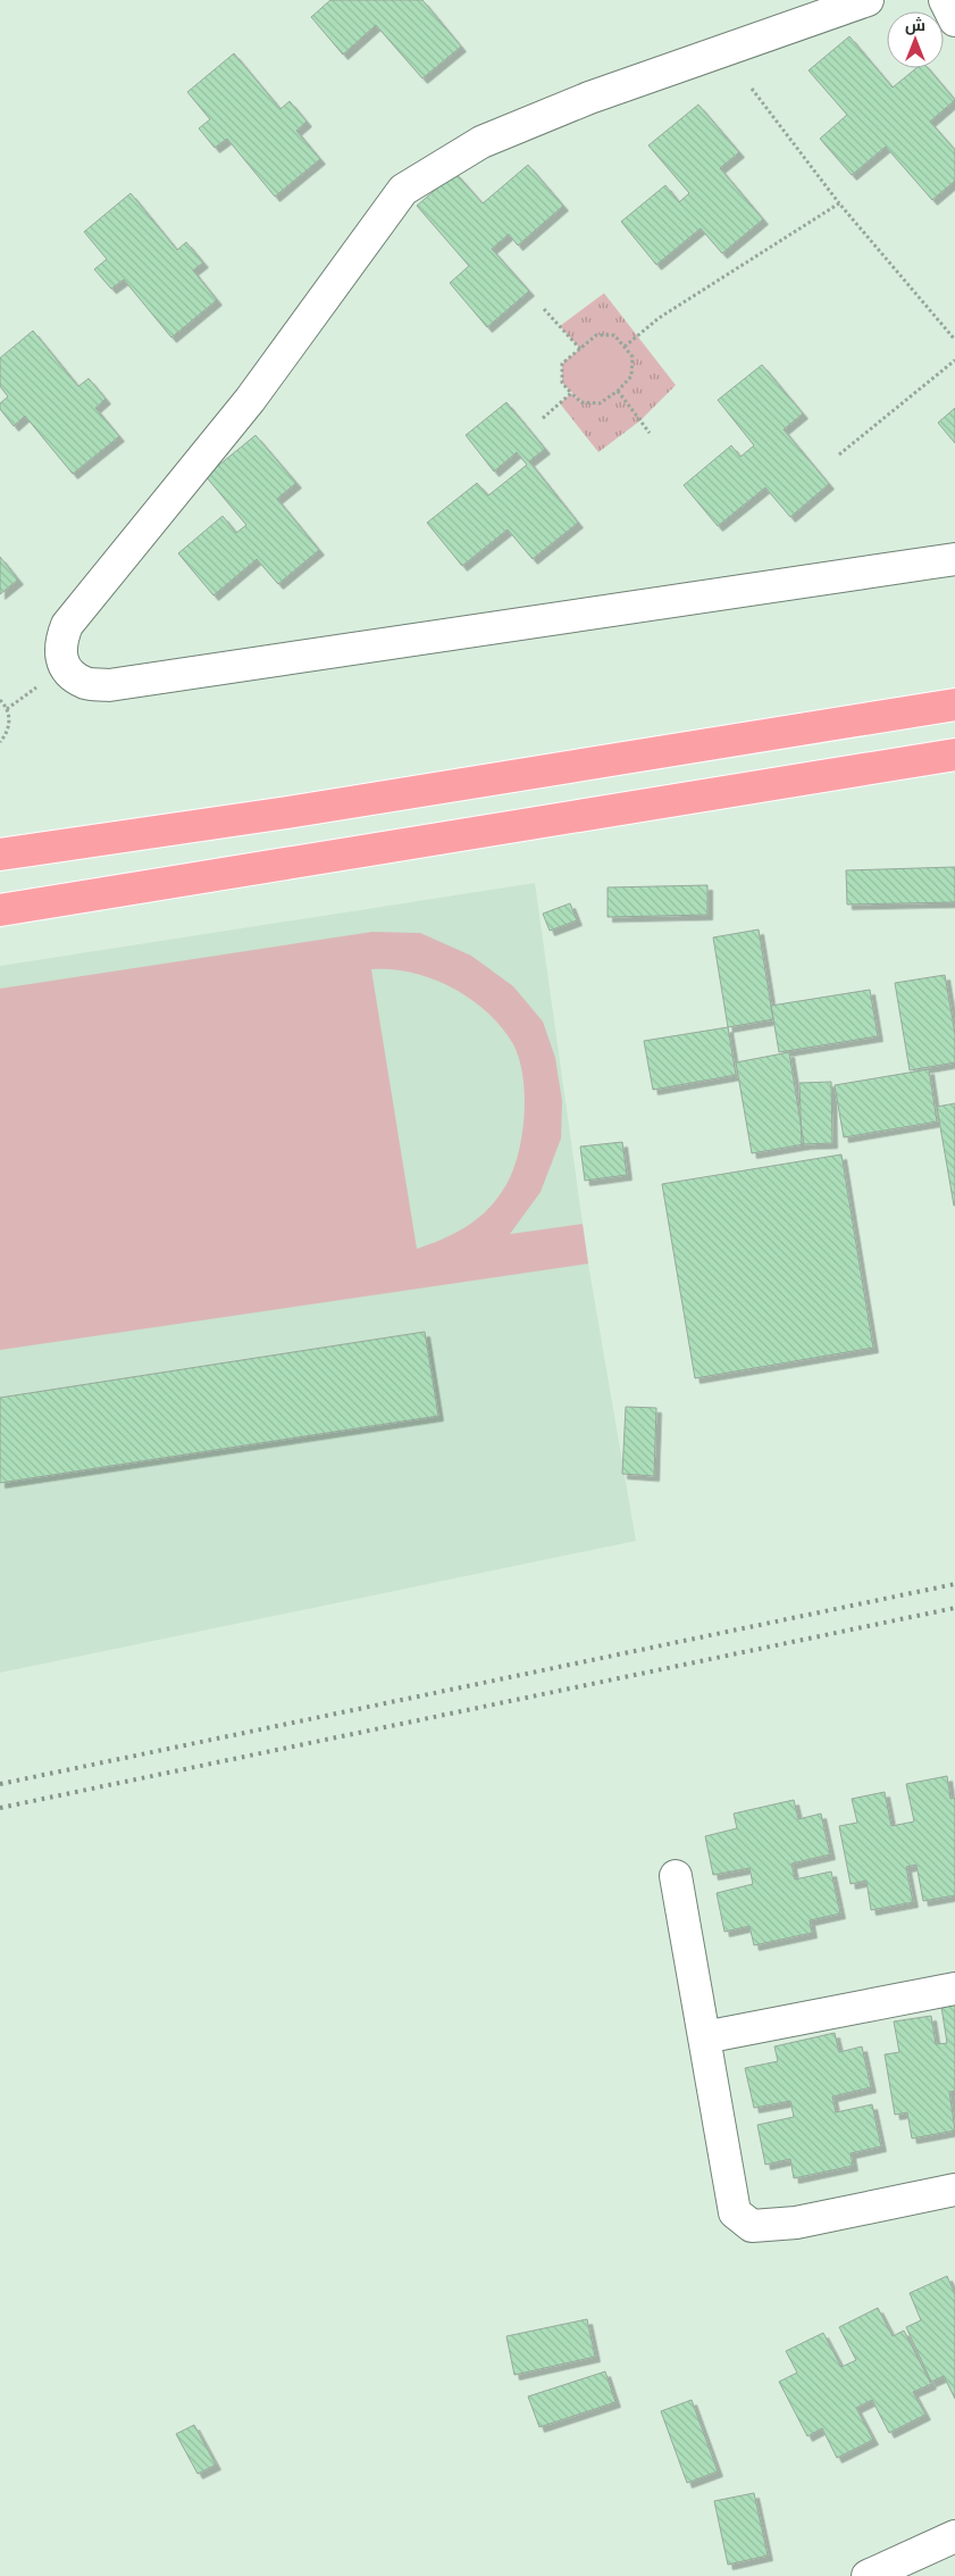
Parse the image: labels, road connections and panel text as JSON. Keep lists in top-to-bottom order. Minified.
{"north":"top"}
